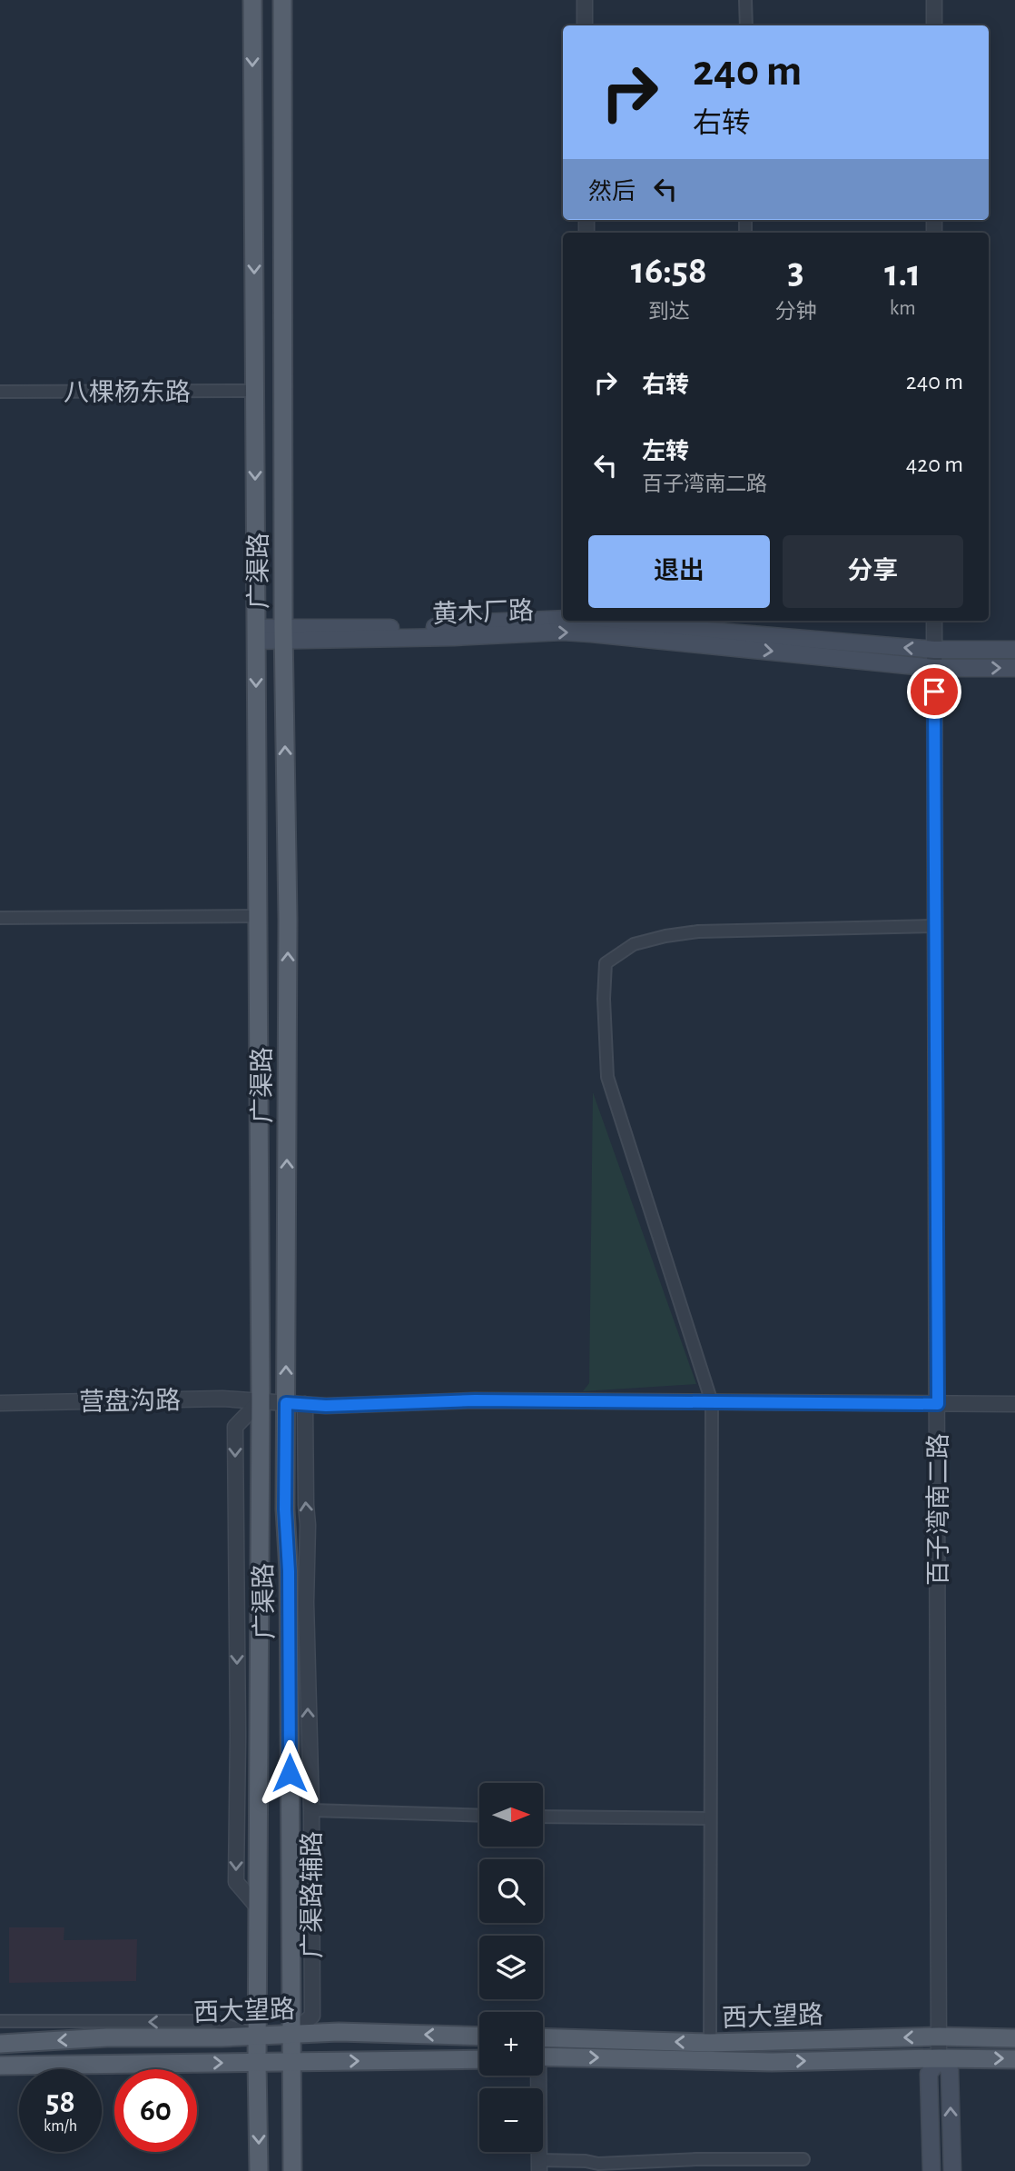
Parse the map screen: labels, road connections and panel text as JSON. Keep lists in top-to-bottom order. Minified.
{"streets":{"main road":["广渠路","黄木厂路","西大望路"],"street":["八棵杨东路","营盘沟路","百子湾南二路","广渠路辅路"]},"crossings":[["八棵杨东路","广渠路"],["广渠路","黄木厂路"],["广渠路","营盘沟路"],["广渠路","广渠路辅路"],["广渠路","西大望路"],["黄木厂路","百子湾南二路"],["营盘沟路","百子湾南二路"],["营盘沟路","广渠路辅路"],["百子湾南二路","西大望路"],["广渠路辅路","西大望路"]],"north":"right","page":{"turn":["240 m","右转"],"then":"然后","eta":["16:58","到达","3","分钟","1.1","km"],"list":[{"name":"右转","value":"240 m"},{"name":"左转","note":"百子湾南二路","value":"420 m"}],"buttons":["退出","分享"],"map_buttons":["+","−"],"speed":"58 km/h","limit":"60"}}
